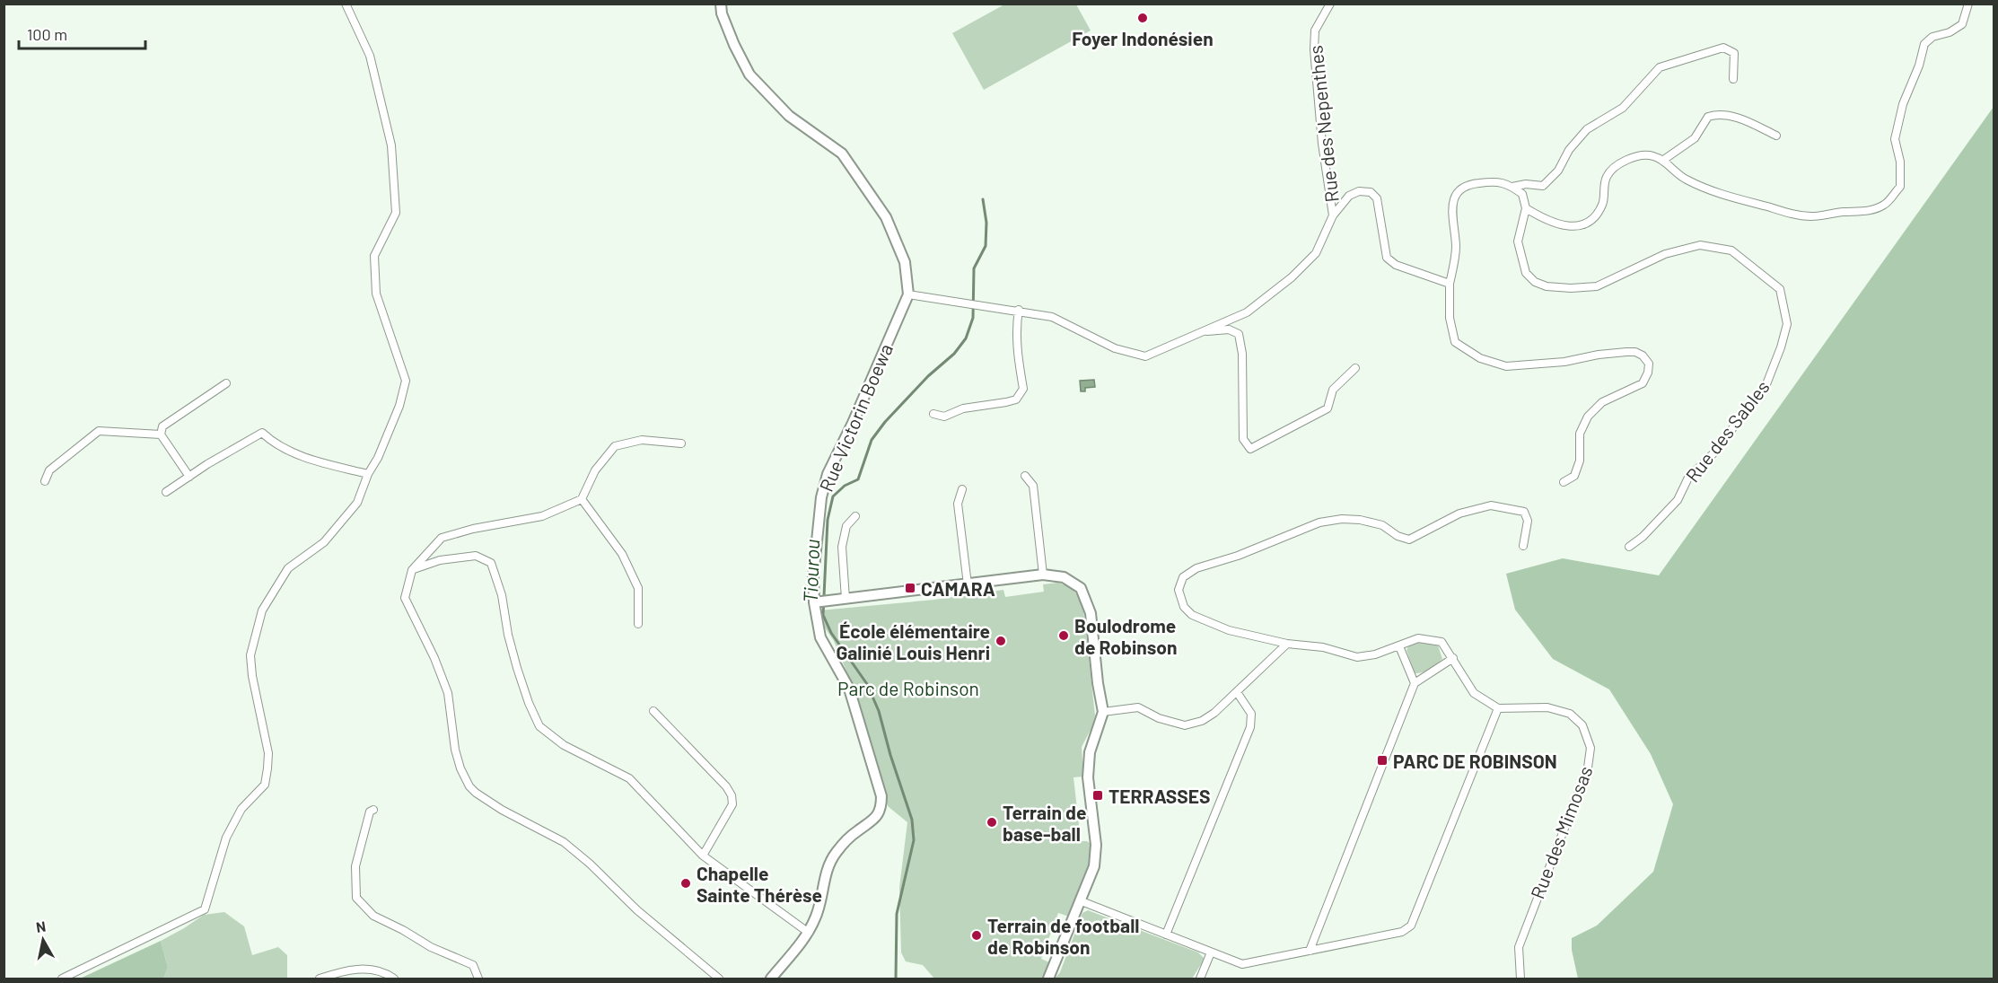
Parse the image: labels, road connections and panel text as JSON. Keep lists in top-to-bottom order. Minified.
{"streets":{"street":["Rue des Nepenthes","Rue Victorin Boewa","Rue des Sables","Rue des Mimosas"]},"water":["Tiourou"],"parks":["Parc de Robinson"],"places":{"other":["Foyer Indonésien","Boulodrome de Robinson","École élémentaire Galinié Louis Henri","Terrain de base-ball","Chapelle Sainte Thérèse","Terrain de football de Robinson"],"transit":["CAMARA","PARC DE ROBINSON","TERRASSES"]},"scale_bar":"100 m","north":"top"}
